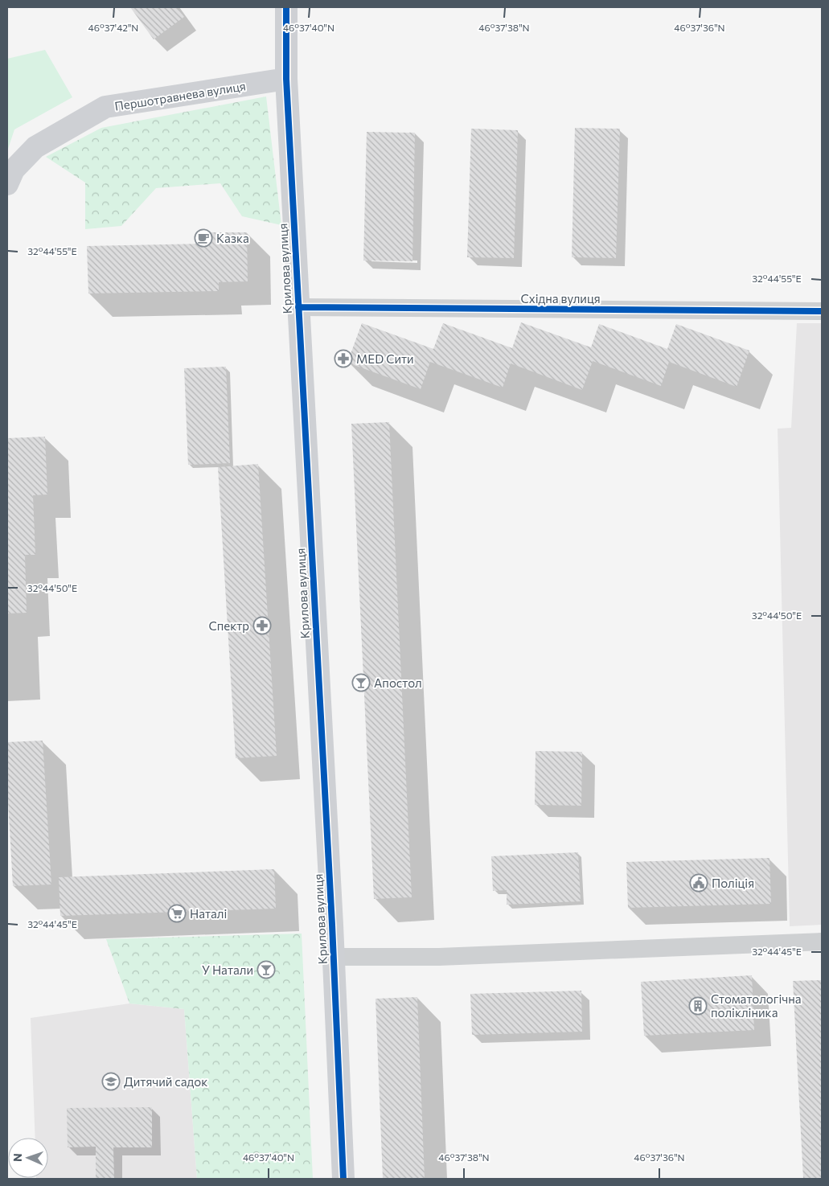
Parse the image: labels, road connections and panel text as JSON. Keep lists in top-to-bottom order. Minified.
{"streets":{"street":["Першотравнева вулиця","Крилова вулиця","Східна вулиця"]},"crossings":[["Першотравнева вулиця","Крилова вулиця"],["Крилова вулиця","Східна вулиця"]],"places":{"cafe":["Казка"],"pharmacy":["MED Сити","Спектр"],"bar":["Апостол","У Натали"],"public building":["Поліція"],"supermarket":["Наталі"],"building":["Стоматологічна полікліника"],"school or university":["Дитячий садок"]},"north":"left","coordinates":["46°37'42\"N","46°37'40\"N","46°37'38\"N","46°37'36\"N","32°44'55\"E","32°44'50\"E","32°44'45\"E"]}
